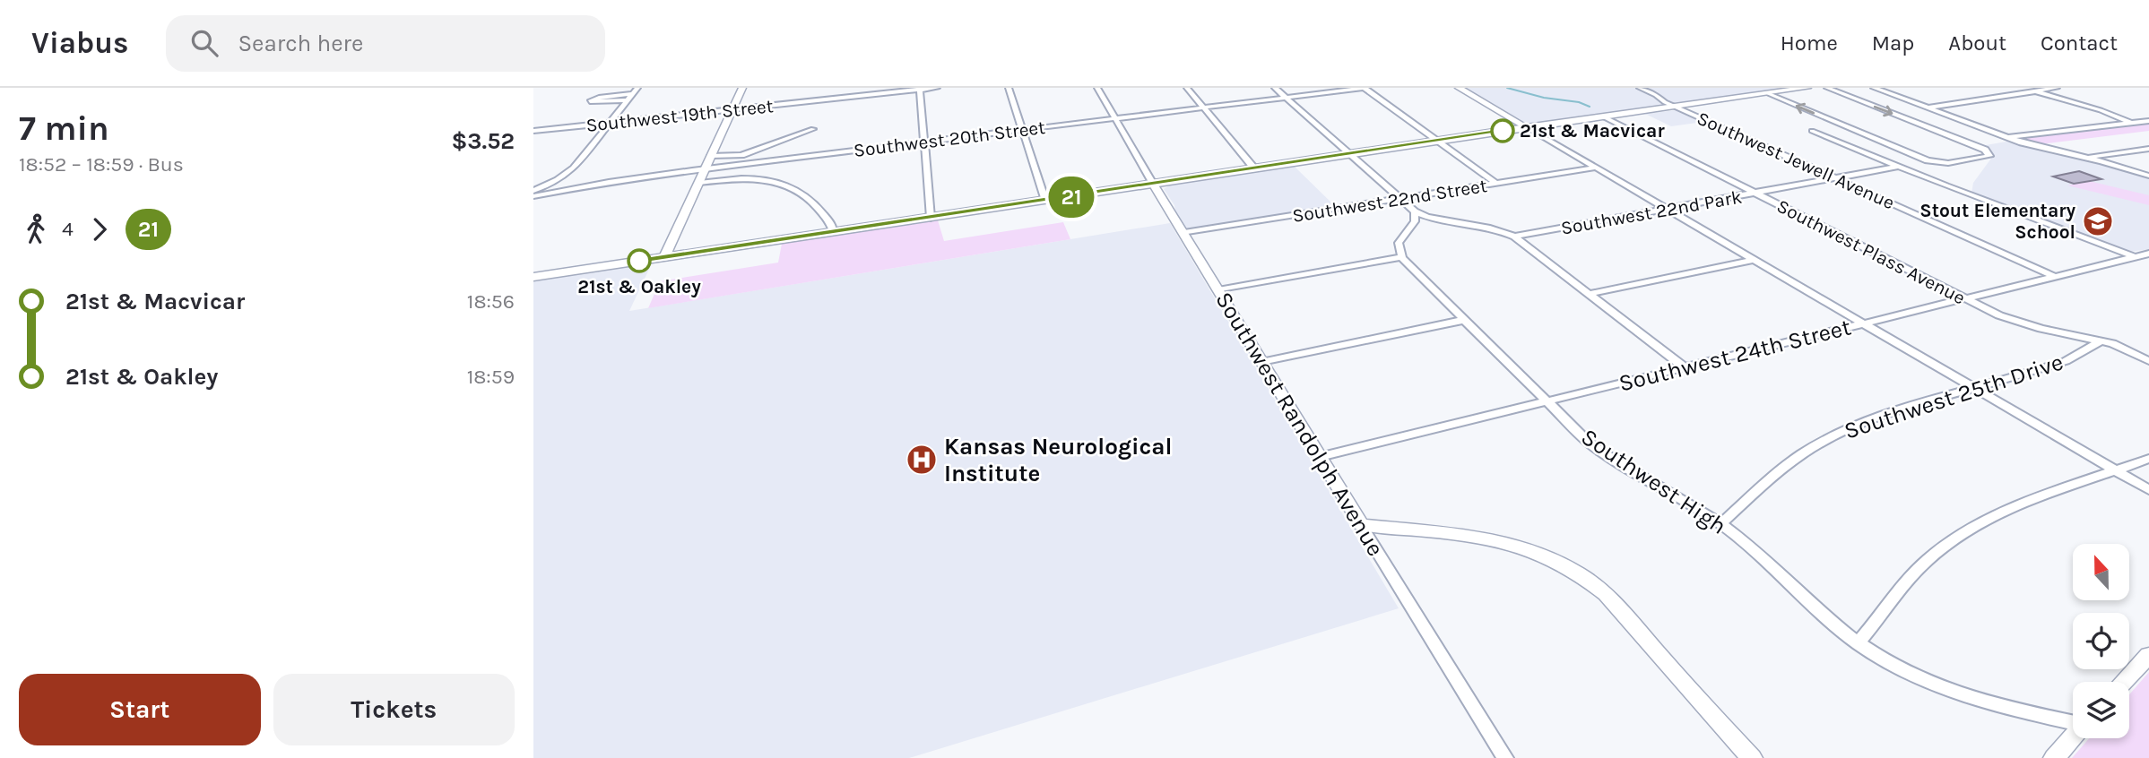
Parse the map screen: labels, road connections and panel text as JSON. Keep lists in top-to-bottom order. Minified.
{"streets":{"street":["Southwest 19th Street","Southwest 20th Street","Southwest Jewell Avenue","Southwest 22nd Street","Southwest 22nd Park","Southwest Plass Avenue","Southwest 24th Street","Southwest 25th Drive","Southwest Randolph Avenue","Southwest High"]},"crossings":[["Southwest 20th Street","Southwest Randolph Avenue"],["Southwest Jewell Avenue","Southwest 22nd Park"],["Southwest Jewell Avenue","Southwest 24th Street"],["Southwest 22nd Street","Southwest Randolph Avenue"],["Southwest 22nd Park","Southwest Plass Avenue"],["Southwest Plass Avenue","Southwest 24th Street"],["Southwest Plass Avenue","Southwest 25th Drive"],["Southwest 24th Street","Southwest Randolph Avenue"],["Southwest 24th Street","Southwest High"],["Southwest 25th Drive","Southwest High"]],"places":{"other":["21st & Macvicar","21st & Oakley"],"school or university":["Stout Elementary School"],"hospital":["Kansas Neurological Institute"]},"lines":["bus line 21"],"north":"top","page":{"header":"Viabus","search":"Search here","nav":["Home","Map","About","Contact"],"heading":["7 min","18:52 – 18:59 · Bus","$3.52"],"on_map":"21","legs":["4","21"],"list":[{"name":"21st & Macvicar","value":"18:56"},{"name":"21st & Oakley","value":"18:59"}],"buttons":["Start","Tickets"]}}
